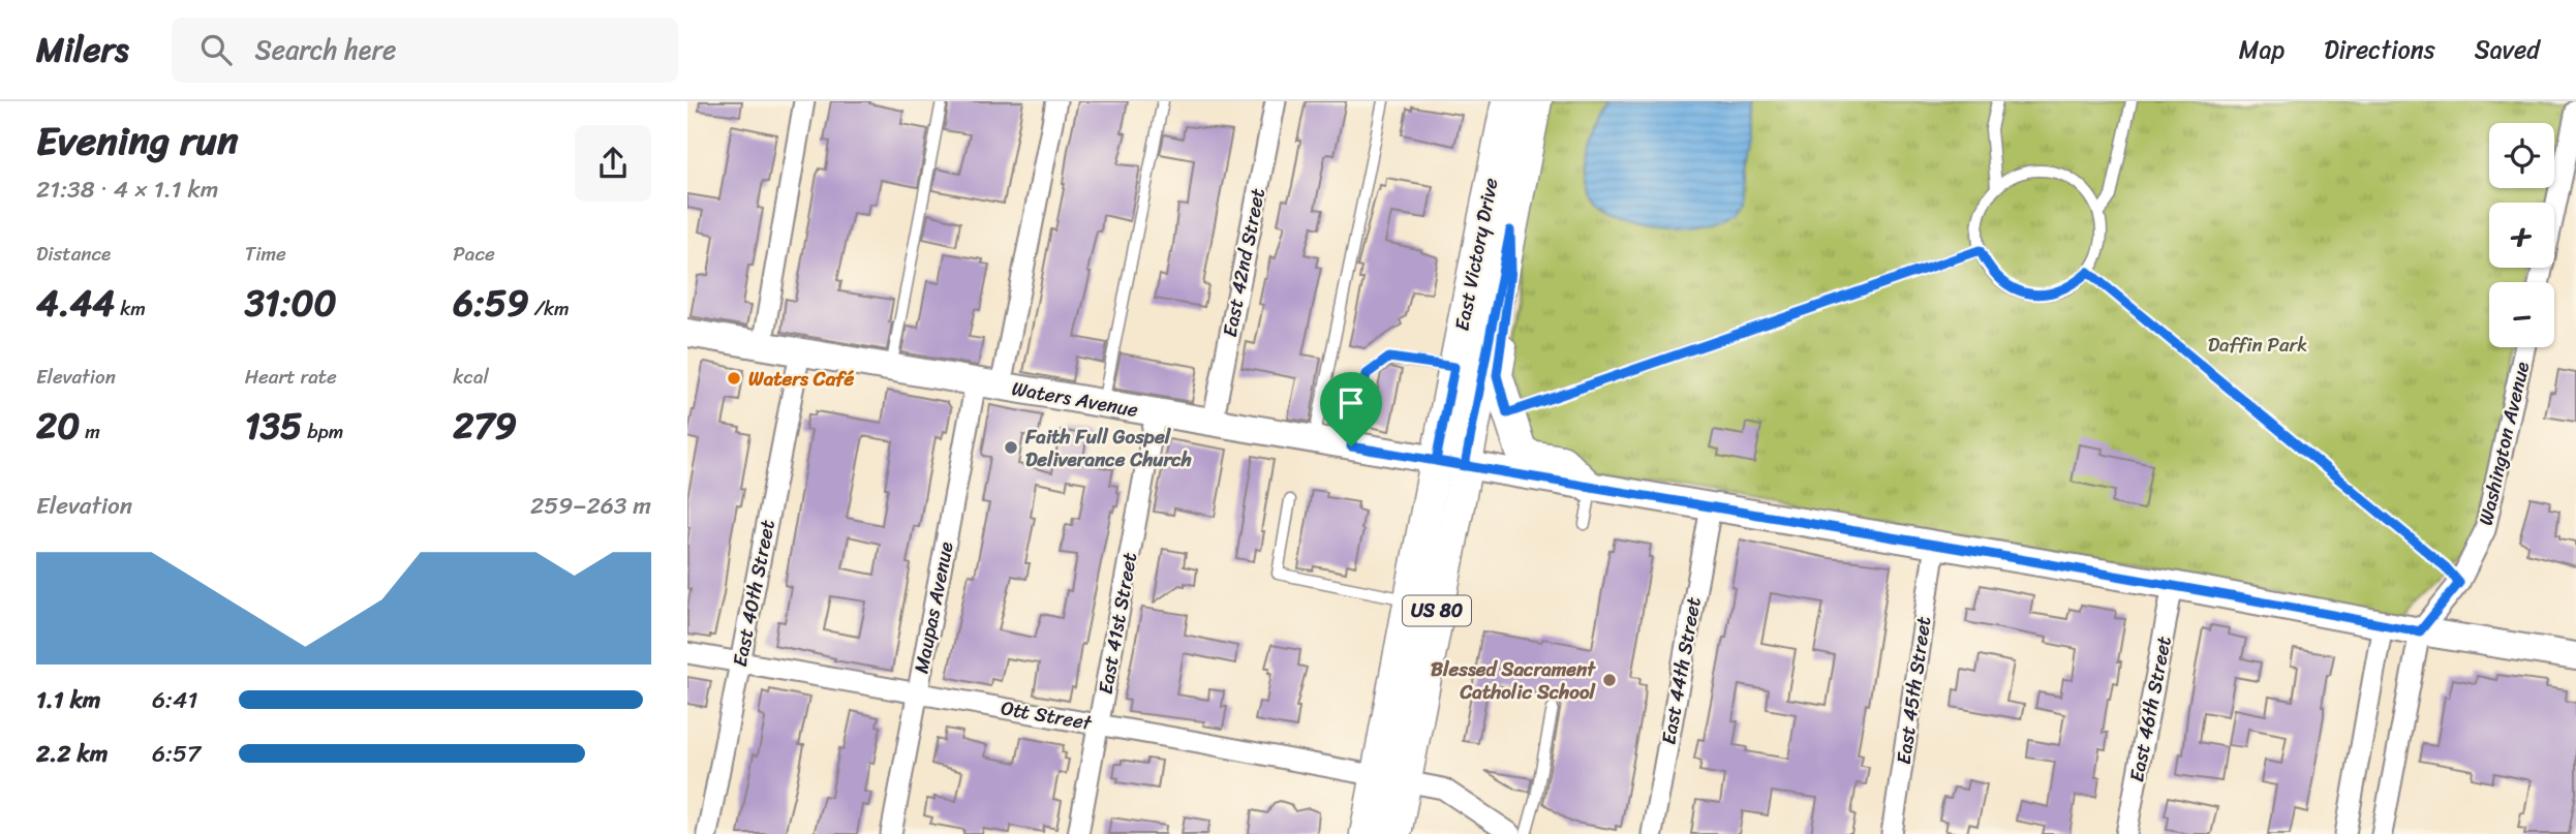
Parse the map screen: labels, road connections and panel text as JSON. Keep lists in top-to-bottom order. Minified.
{"streets":{"main road":["East Victory Drive","Waters Avenue","US 80"],"street":["East 42nd Street","Washington Avenue","East 40th Street","Maupas Avenue","East 41st Street","East 44th Street","East 45th Street","East 46th Street","Ott Street"]},"crossings":[["East Victory Drive","Waters Avenue"],["East Victory Drive","Ott Street"],["East 42nd Street","Waters Avenue"],["Waters Avenue","Washington Avenue"],["Waters Avenue","East 40th Street"],["Waters Avenue","Maupas Avenue"],["Waters Avenue","East 41st Street"],["Waters Avenue","East 44th Street"],["Waters Avenue","East 45th Street"],["Waters Avenue","East 46th Street"],["East 40th Street","Ott Street"],["Maupas Avenue","Ott Street"],["East 41st Street","Ott Street"]],"parks":["Daffin Park"],"places":["Waters Café","Faith Full Gospel Deliverance Church","Blessed Sacrament Catholic School"],"page":{"header":"Milers","search":"Search here","nav":["Map","Directions","Saved"],"heading":["Evening run","21:38 · 4 × 1.1 km"],"map_buttons":["+","−"],"stats":[["Distance","4.44 km"],["Time","31:00"],["Pace","6:59 /km"],["Elevation","20 m"],["Heart rate","135 bpm"],["kcal","279"]],"chart":["Elevation","259–263 m"],"list":[{"name":"1.1 km","note":"6:41"},{"name":"2.2 km","note":"6:57"}]}}
